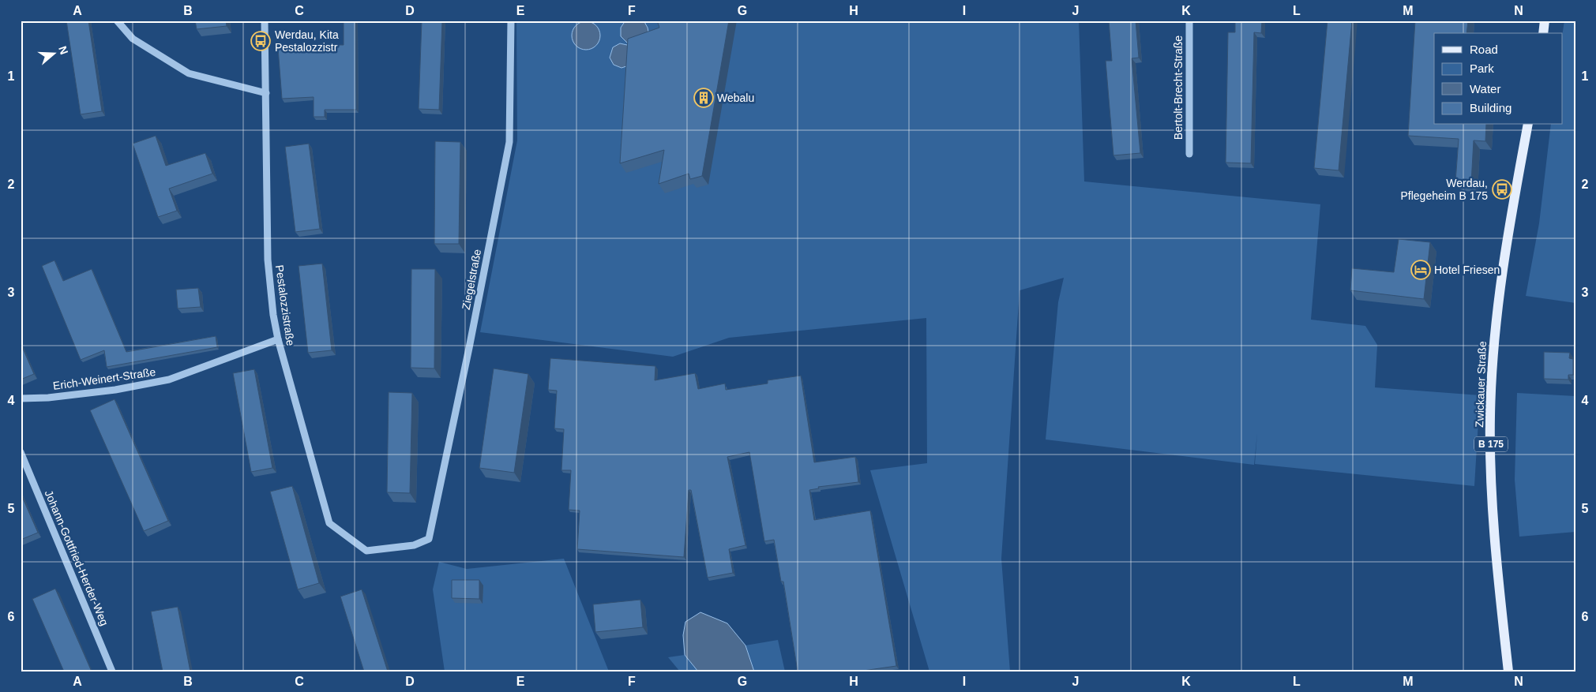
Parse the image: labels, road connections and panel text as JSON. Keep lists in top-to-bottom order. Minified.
{"streets":{"main road":["Zwickauer Straße","B 175"],"street":["Bertolt-Brecht-Straße","Ziegelstraße","Pestalozzistraße","Erich-Weinert-Straße","Johann-Gottfried-Herder-Weg"]},"crossings":[["Ziegelstraße","Pestalozzistraße"],["Pestalozzistraße","Erich-Weinert-Straße"]],"places":{"bus stop":["Werdau, Kita Pestalozzistr","Werdau, Pflegeheim B 175"],"building":["Webalu"],"hotel":["Hotel Friesen"]},"legend":["Road","Park","Water","Building"],"north":"right","grid":{"columns":["A","B","C","D","E","F","G","H","I","J","K","L","M","N"],"rows":["1","2","3","4","5","6"]}}
